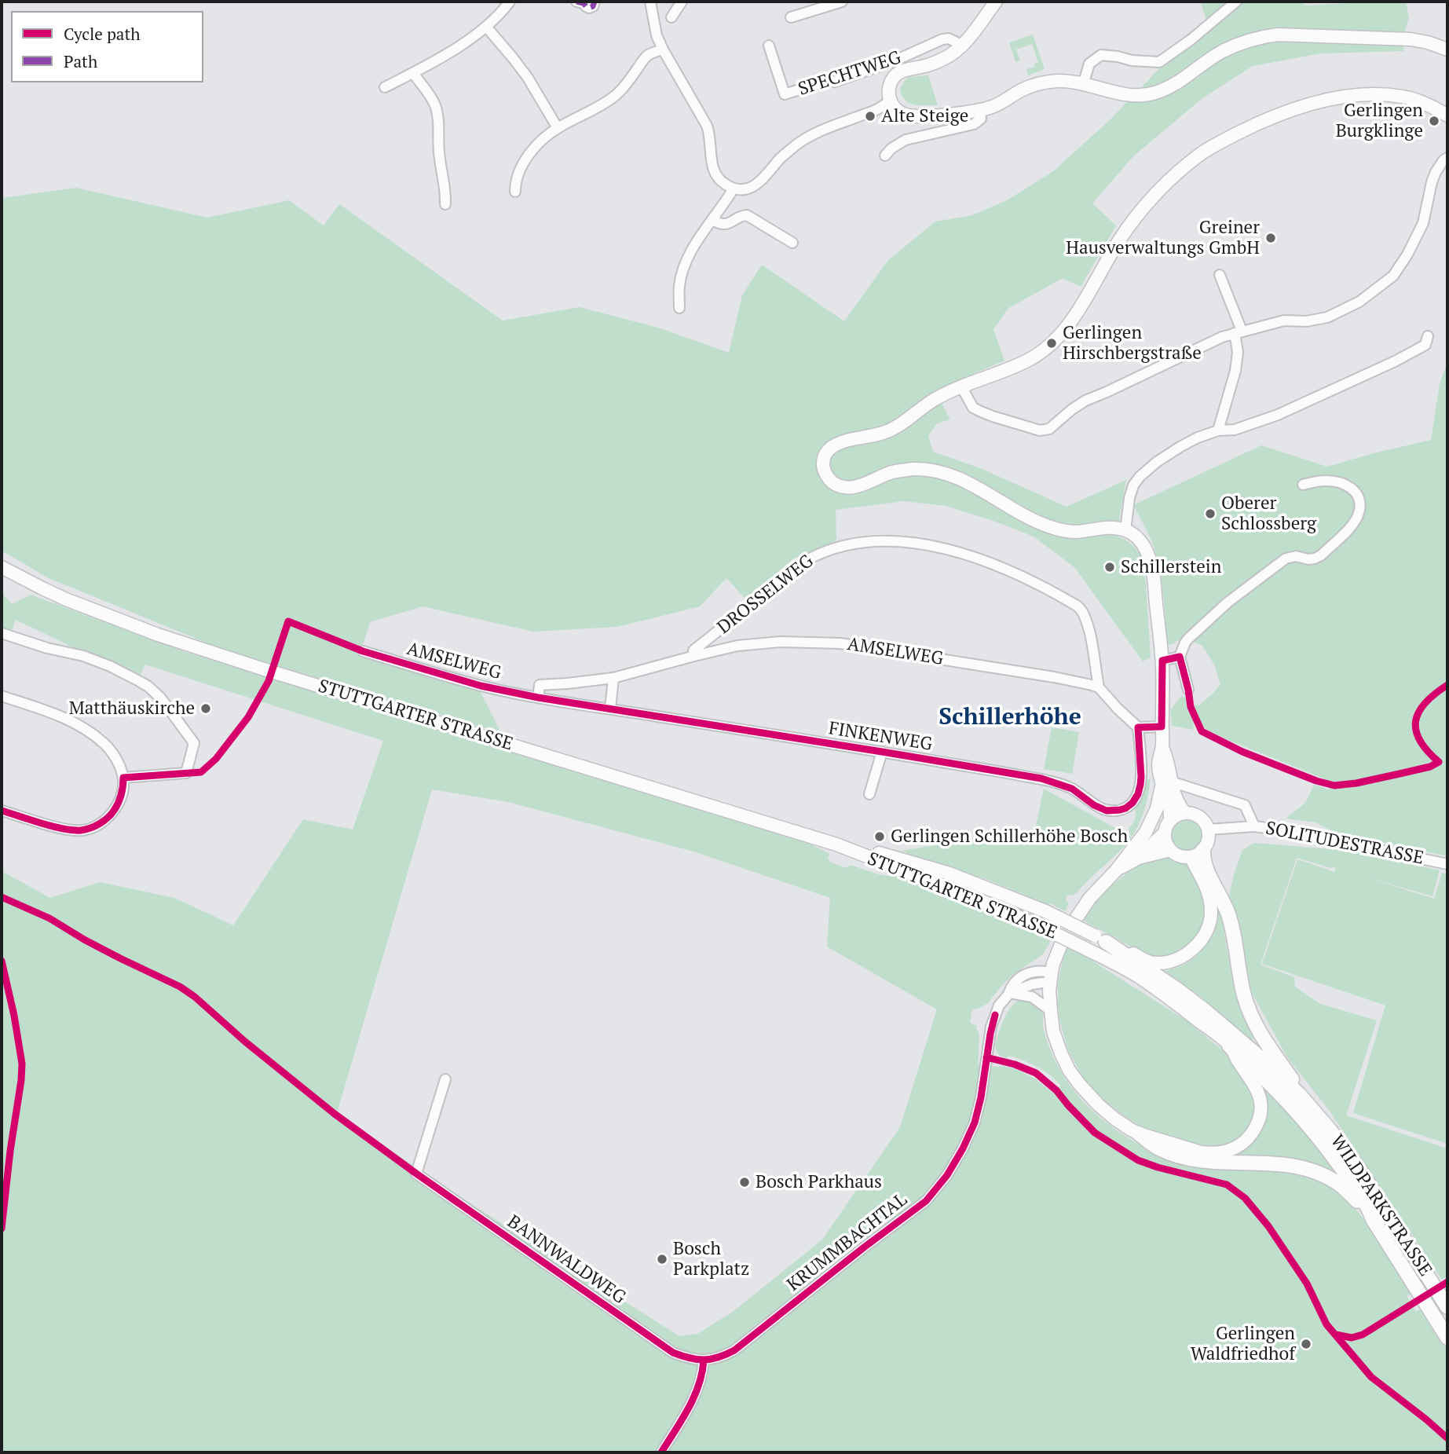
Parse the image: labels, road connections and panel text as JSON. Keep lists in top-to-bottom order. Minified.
{"streets":{"highway":["WILDPARKSTRASSE"],"main road":["STUTTGARTER STRASSE"],"street":["SPECHTWEG","DROSSELWEG","AMSELWEG","FINKENWEG","SOLITUDESTRASSE","KRUMMBACHTAL","BANNWALDWEG"]},"crossings":[["DROSSELWEG","AMSELWEG"],["AMSELWEG","FINKENWEG"],["STUTTGARTER STRASSE","SOLITUDESTRASSE"],["STUTTGARTER STRASSE","WILDPARKSTRASSE"],["KRUMMBACHTAL","BANNWALDWEG"]],"districts":["Schillerhöhe"],"places":["Alte Steige","Gerlingen Burgklinge","Greiner Hausverwaltungs GmbH","Gerlingen Hirschbergstraße","Oberer Schlossberg","Schillerstein","Matthäuskirche","Gerlingen Schillerhöhe Bosch","Bosch Parkhaus","Bosch Parkplatz","Gerlingen Waldfriedhof"],"legend":["Cycle path","Path"]}
